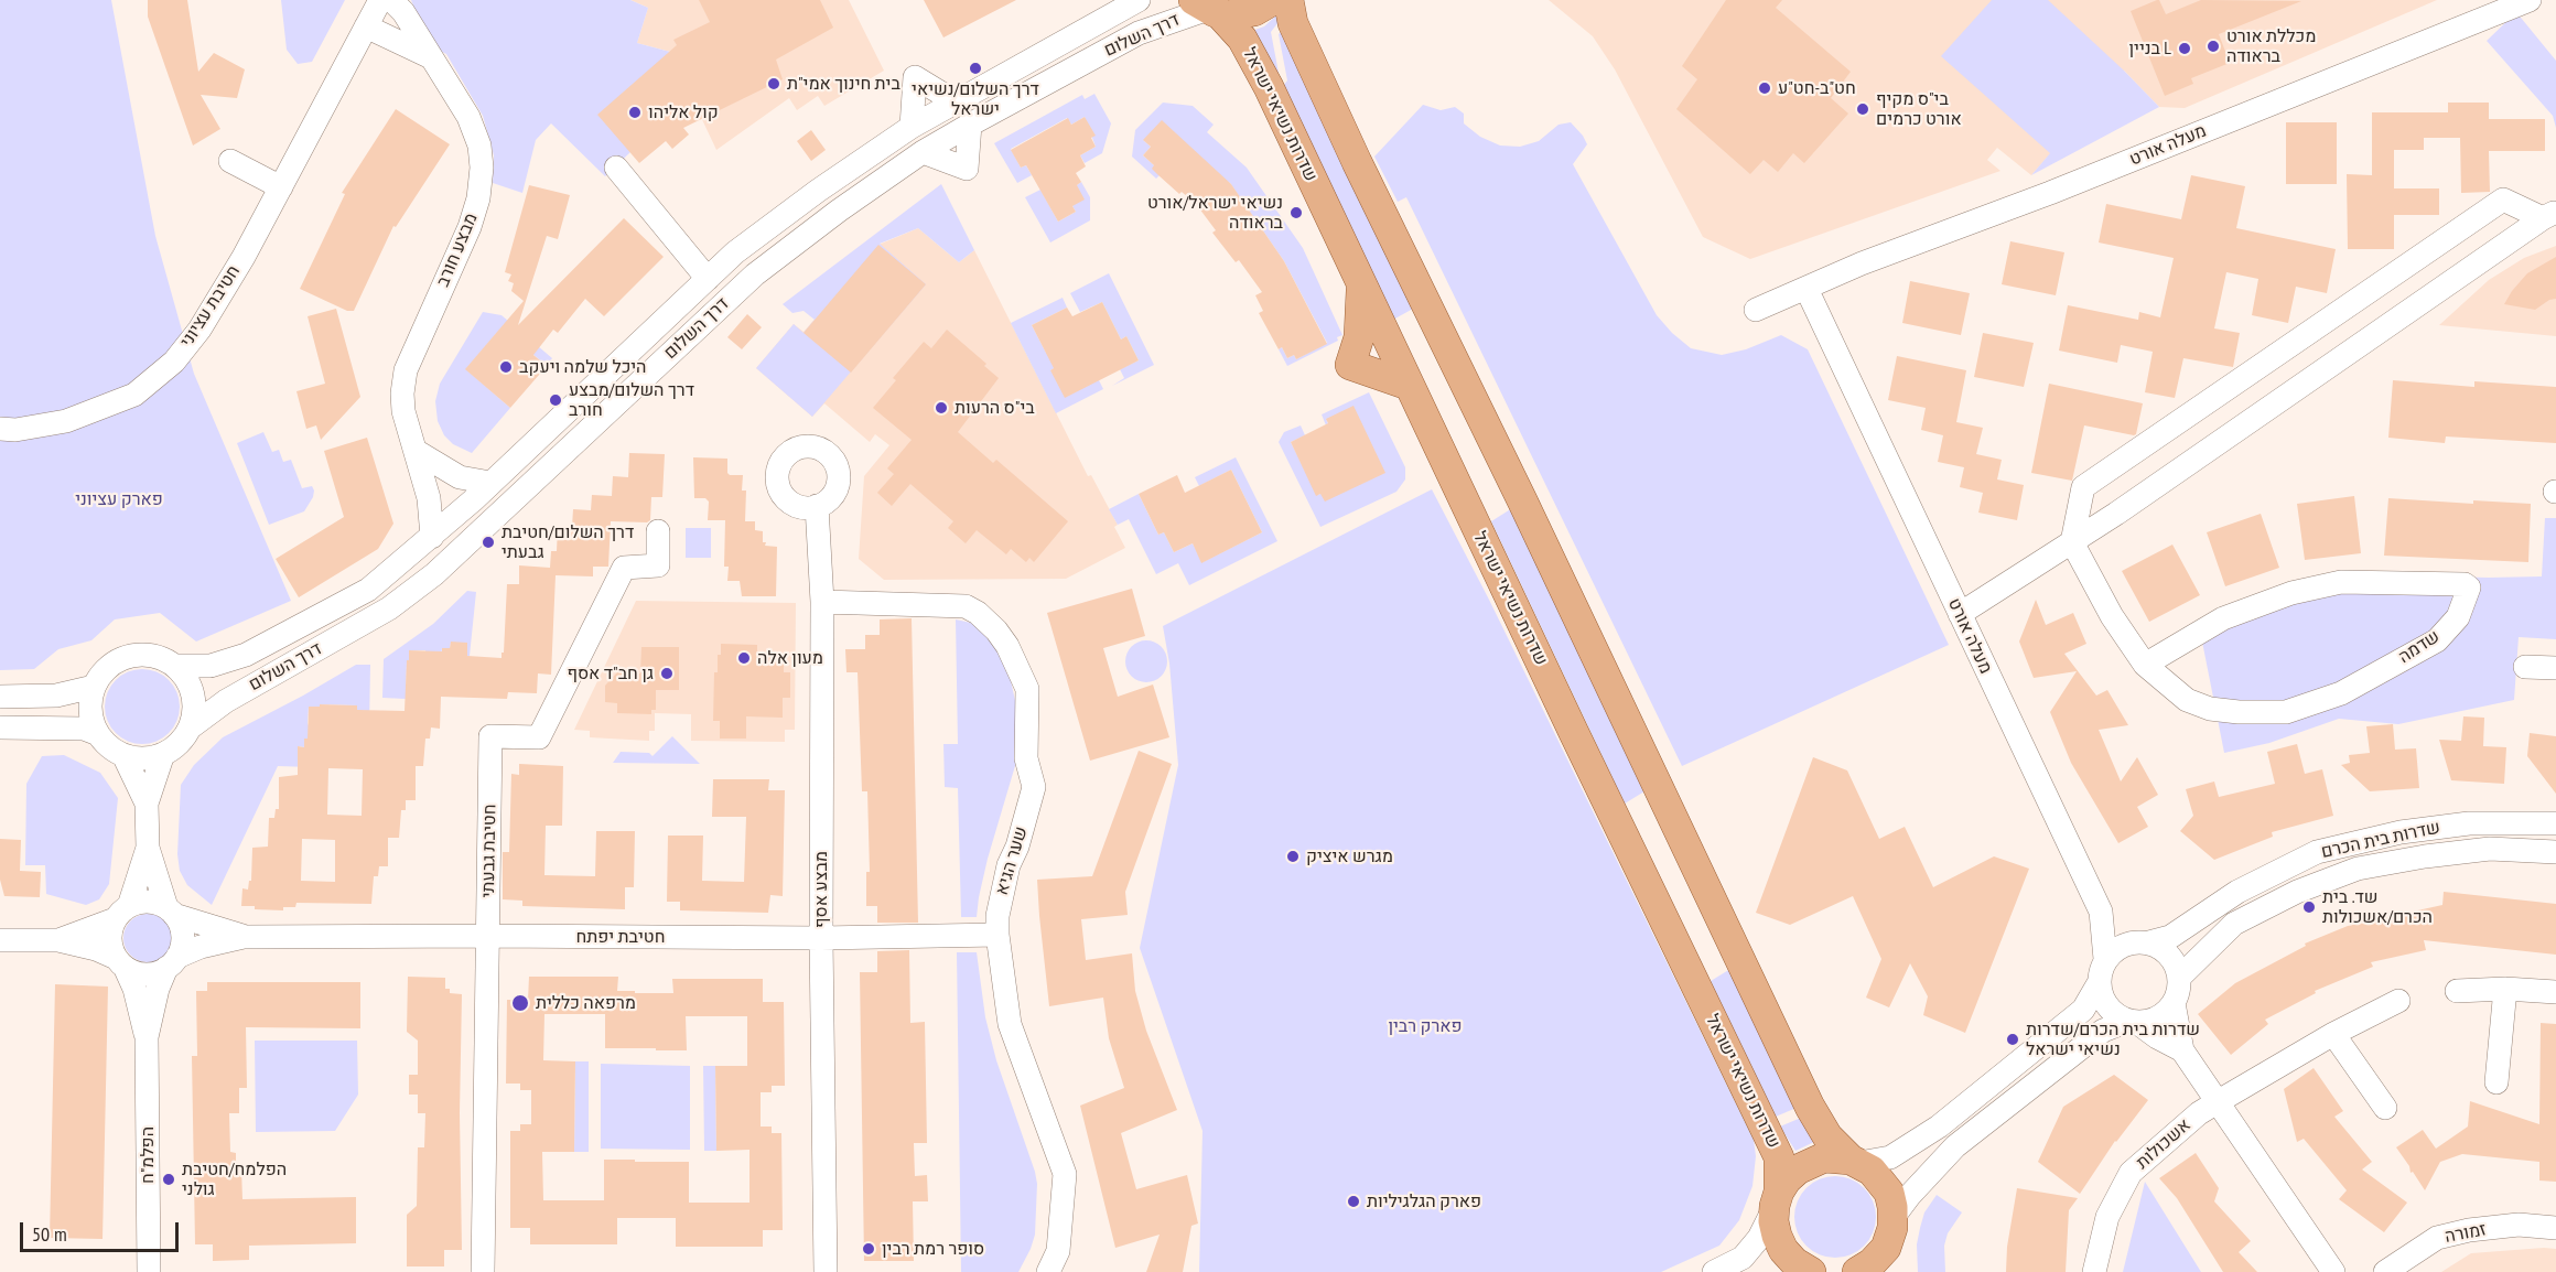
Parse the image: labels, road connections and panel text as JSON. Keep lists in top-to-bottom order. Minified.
{"streets":{"main road":["שדרות נשיאי ישראל"],"street":["דרך השלום","מעלה אורט","מבצע חורב","חטיבת עציוני","שדמה","שדרות בית הכרם","חטיבת גבעתי","שער הגיא","מבצע אסף","חטיבת יפתח","אשכולות","הפלמ\"ח","זמורה"]},"crossings":[["דרך השלום","שדרות נשיאי ישראל"],["דרך השלום","מבצע חורב"],["מעלה אורט","שדרות בית הכרם"],["מבצע חורב","חטיבת עציוני"],["חטיבת גבעתי","חטיבת יפתח"],["שער הגיא","מבצע אסף"],["שער הגיא","חטיבת יפתח"],["מבצע אסף","חטיבת יפתח"],["חטיבת יפתח","הפלמ\"ח"]],"parks":["פארק עציוני","פארק רבין"],"places":["מכללת אורט בראודה","בניין L","דרך השלום/נשיאי ישראל","בית חינוך אמי\"ת","חט\"ב-חט\"ע","בי\"ס מקיף אורט כרמים","קול אליהו","נשיאי ישראל/אורט בראודה","היכל שלמה ויעקב","דרך השלום/מבצע חורב","בי\"ס הרעות","דרך השלום/חטיבת גבעתי","מעון אלה","גן חב\"ד אסף","מגרש איציק","שד. בית הכרם/אשכולות","מרפאה כללית","שדרות בית הכרם/שדרות נשיאי ישראל","הפלמח/חטיבת גולני","פארק הגלגיליות","סופר רמת רבין"],"scale_bar":"50 m"}
